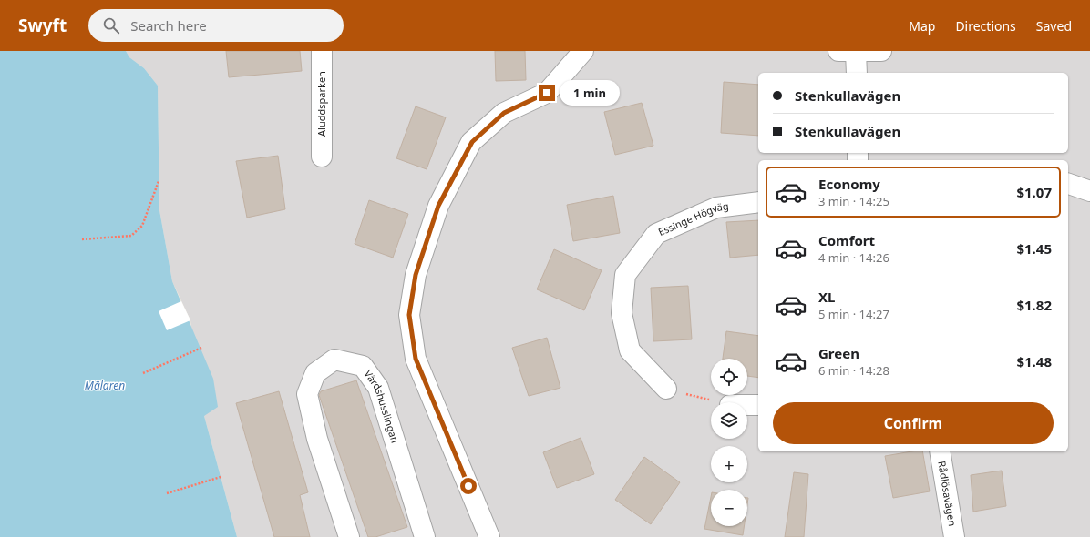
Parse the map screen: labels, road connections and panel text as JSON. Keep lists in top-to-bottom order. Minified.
{"streets":{"street":["Aluddsparken","Essinge Högväg","Värdshusslingan","Rådlösavägen"]},"water":["Mälaren"],"page":{"header":"Swyft","search":"Search here","nav":["Map","Directions","Saved"],"banner":["Stenkullavägen","Stenkullavägen"],"bubble":"1 min","list":[{"name":"Economy","note":"3 min · 14:25","value":"$1.07"},{"name":"Comfort","note":"4 min · 14:26","value":"$1.45"},{"name":"XL","note":"5 min · 14:27","value":"$1.82"},{"name":"Green","note":"6 min · 14:28","value":"$1.48"}],"map_buttons":["+","−"],"buttons":"Confirm"}}
